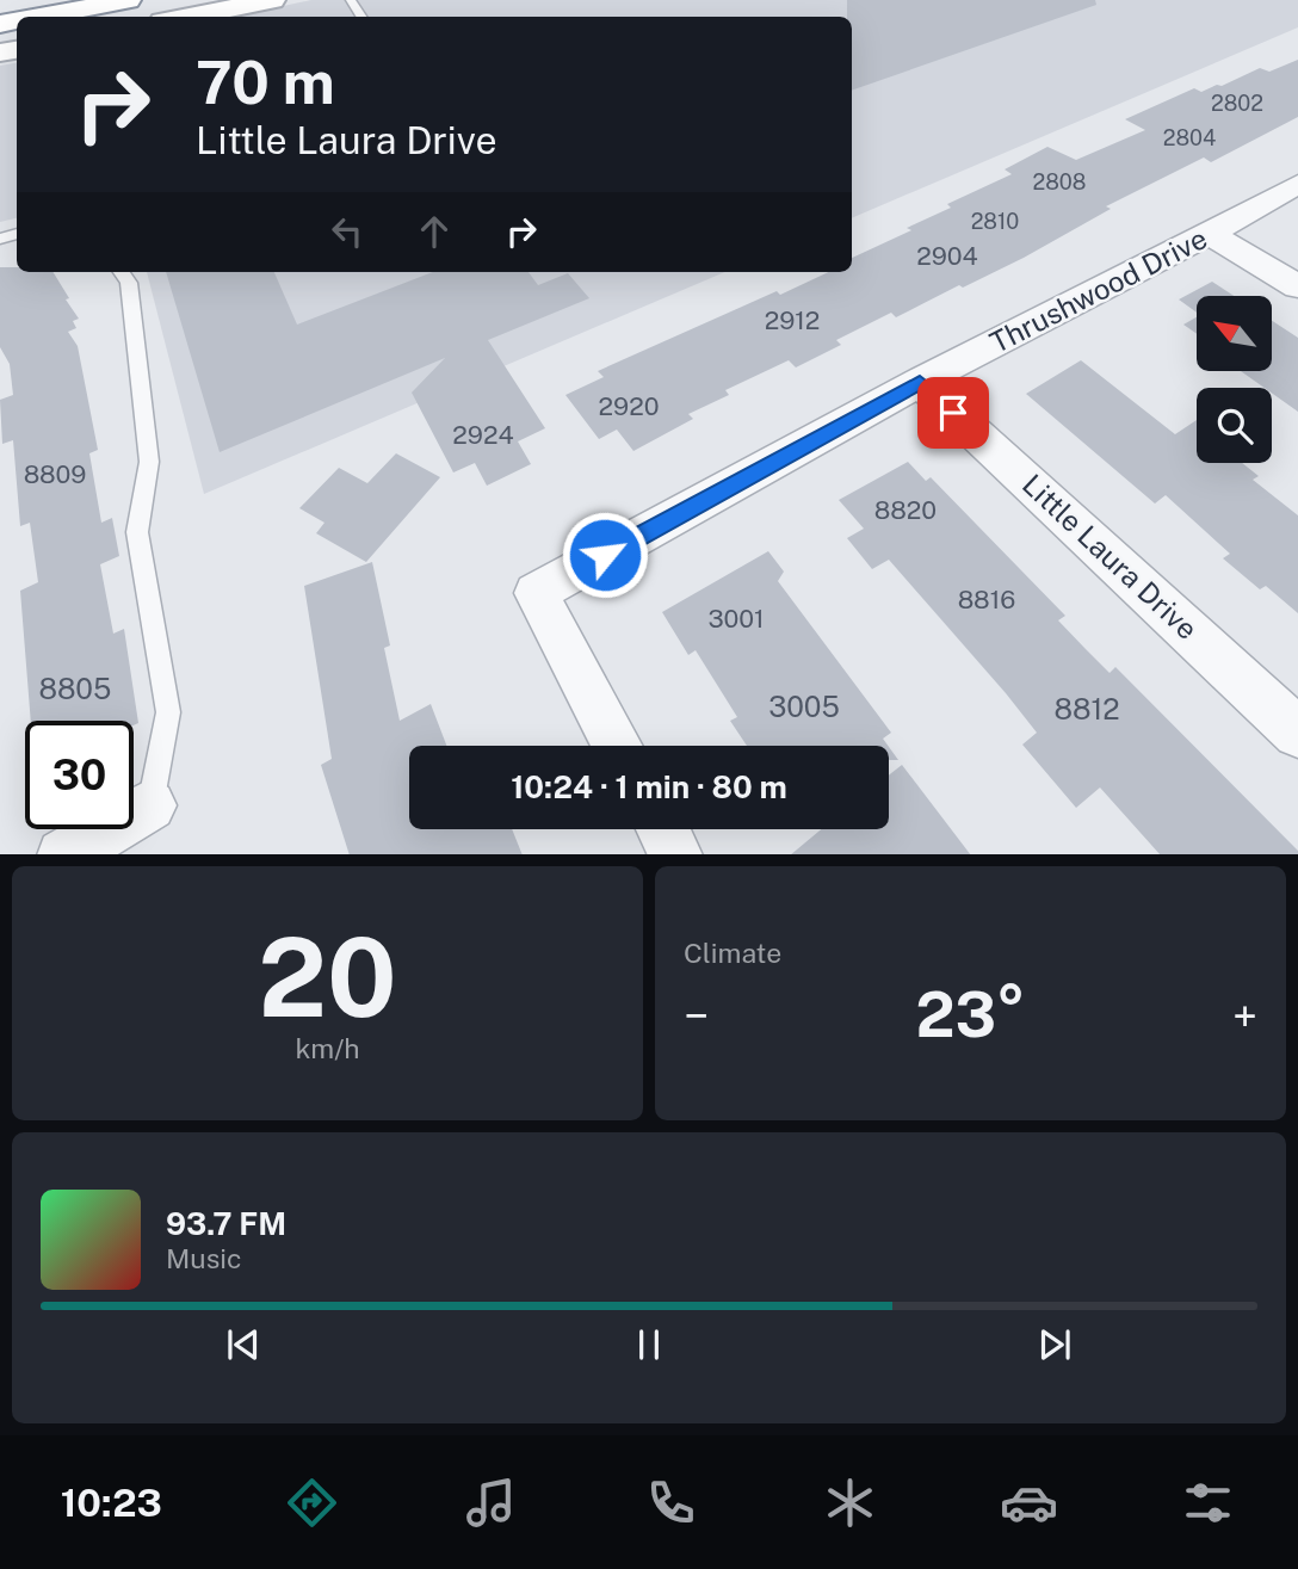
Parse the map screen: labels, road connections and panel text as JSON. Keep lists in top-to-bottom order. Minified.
{"streets":{"street":["Thrushwood Drive","Little Laura Drive"]},"crossings":[["Thrushwood Drive","Little Laura Drive"]],"house_numbers":["2802","2804","2808","2810","2904","2912","2920","2924","8809","8820","8816","3001","8805","3005","8812"],"north":"top left","page":{"turn":["70 m","Little Laura Drive"],"limit":"30","trip":"10:24 · 1 min · 80 m","tile":[["20","km/h"],"Climate"],"heat":["−","23°","+"],"song":["93.7 FM","Music"],"tabs":"10:23"}}
